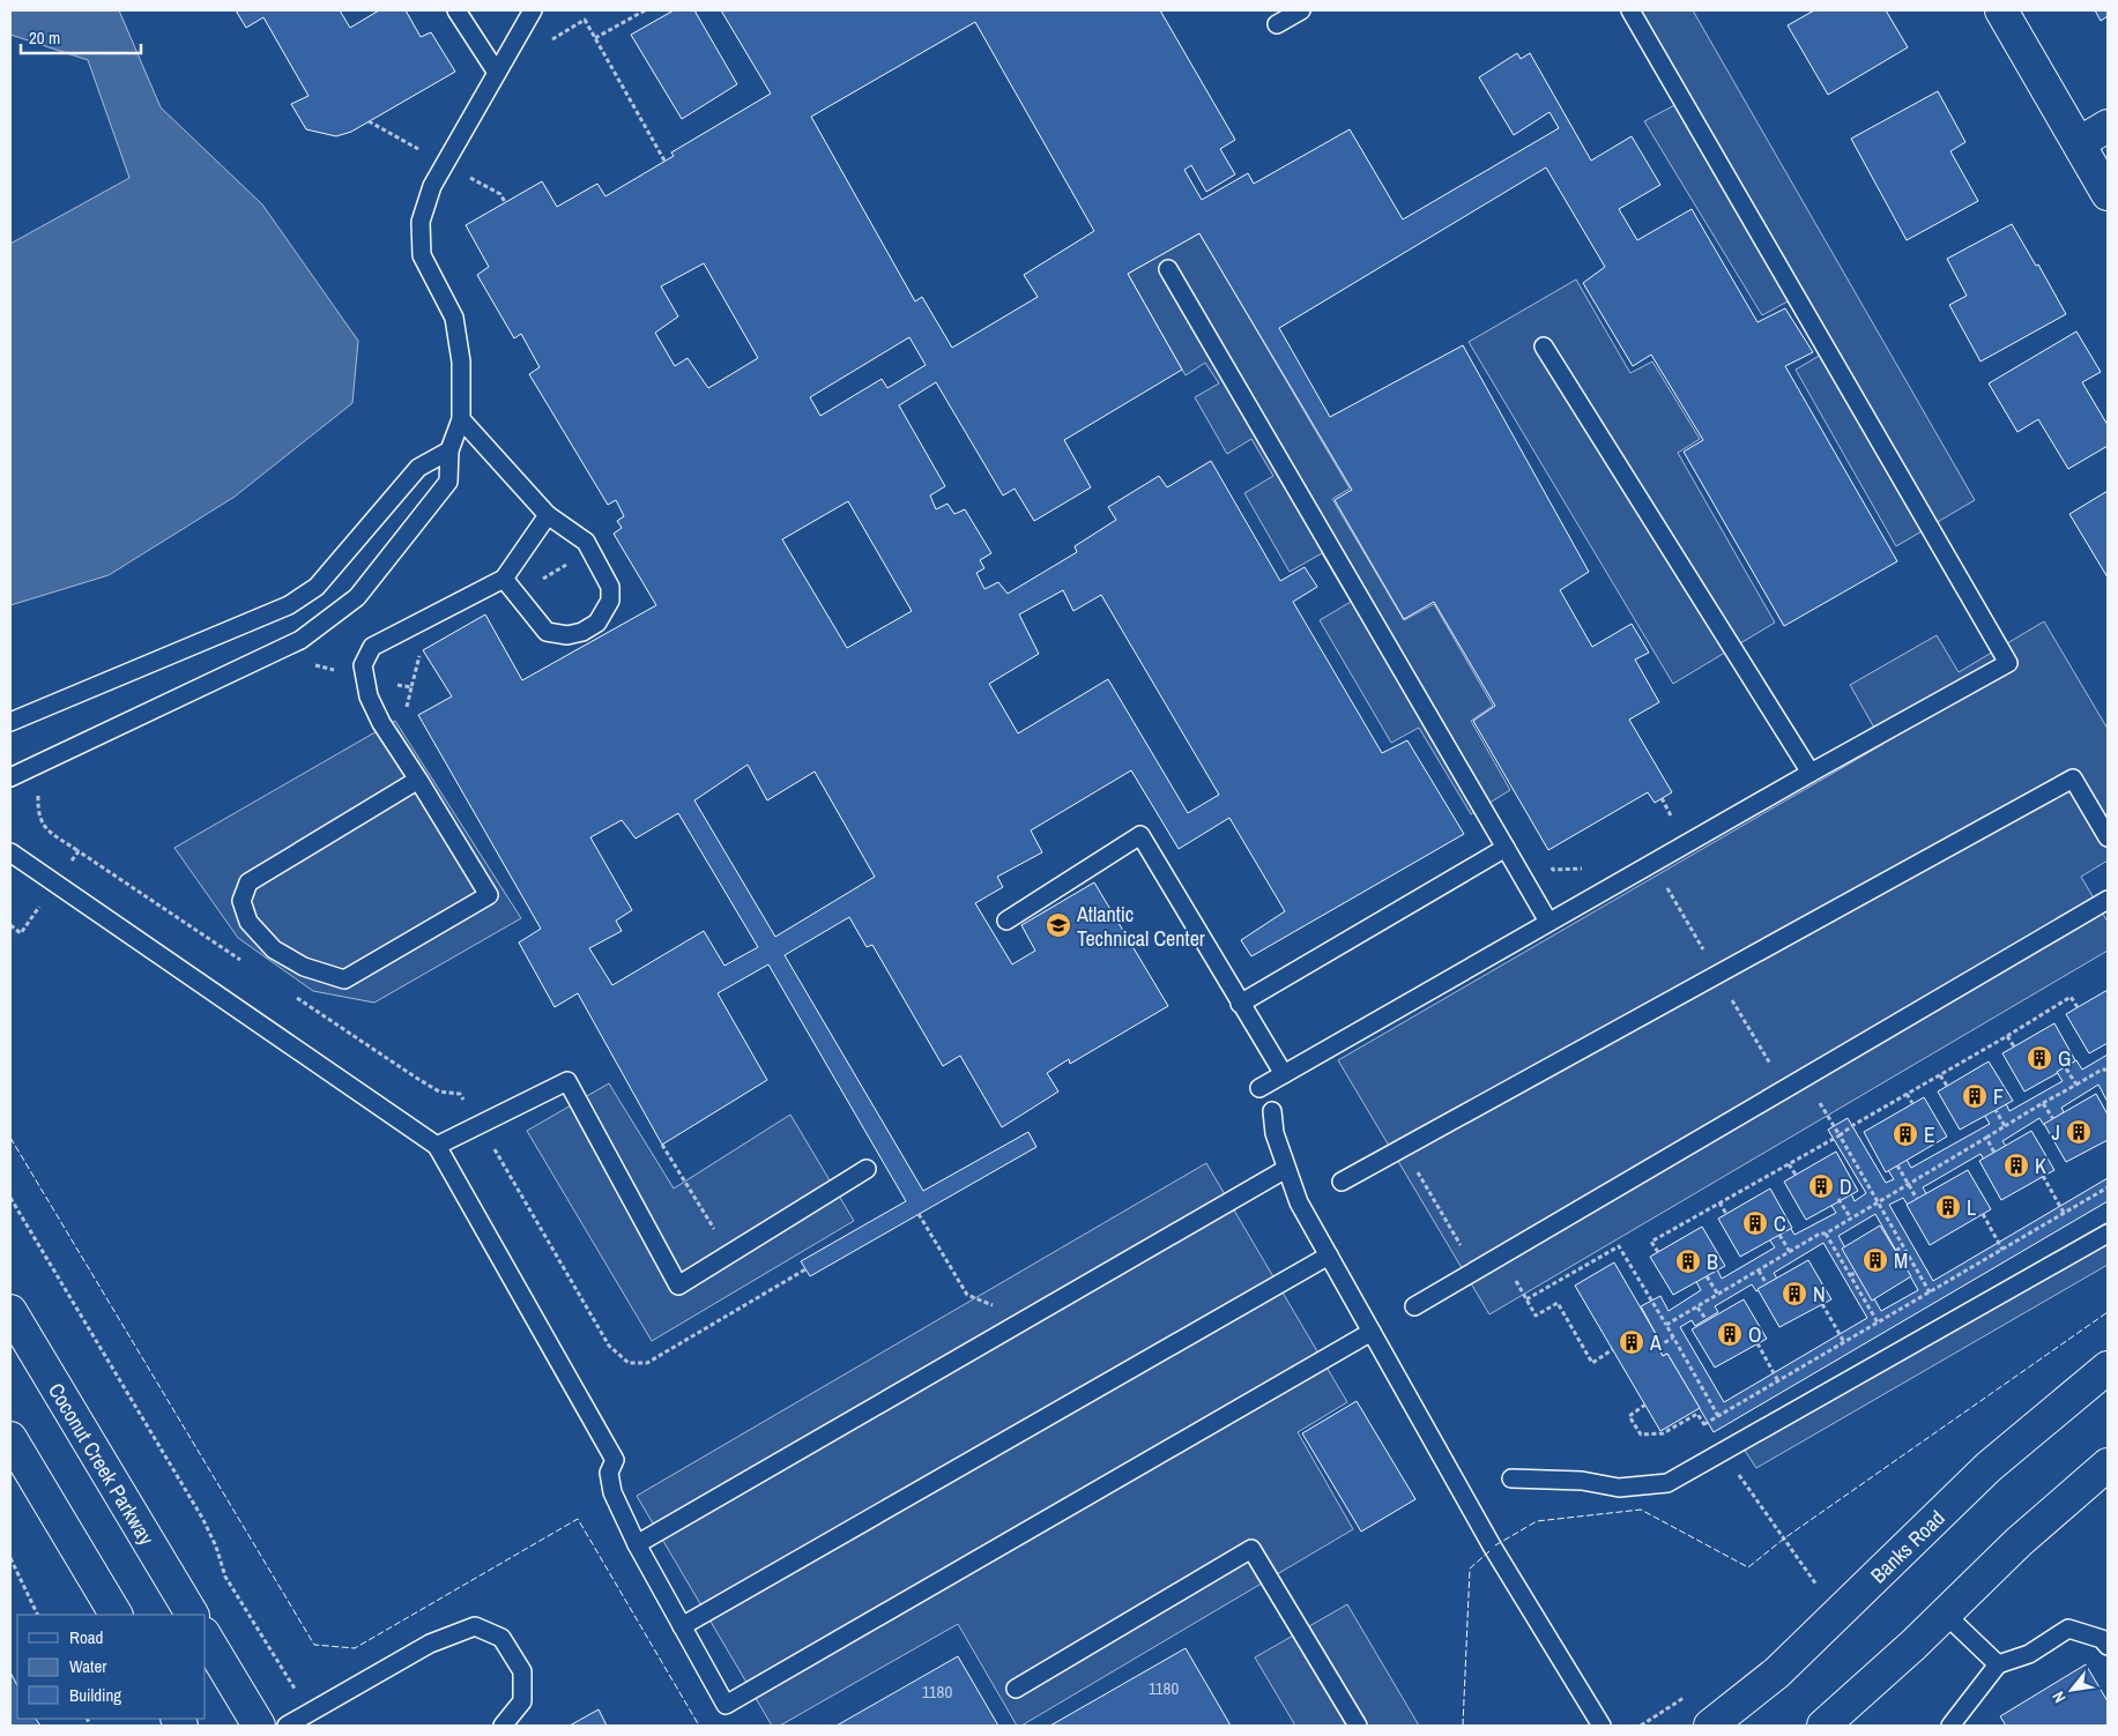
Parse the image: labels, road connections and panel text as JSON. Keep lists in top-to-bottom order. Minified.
{"streets":{"street":["Coconut Creek Parkway","Banks Road"]},"places":{"school or university":["Atlantic Technical Center"],"building":["G","F","J","E","K","D","L","C","M","B","N","O","A"]},"house_numbers":["1180","1180"],"legend":["Road","Water","Building"],"scale_bar":"20 m","north":"bottom left"}
